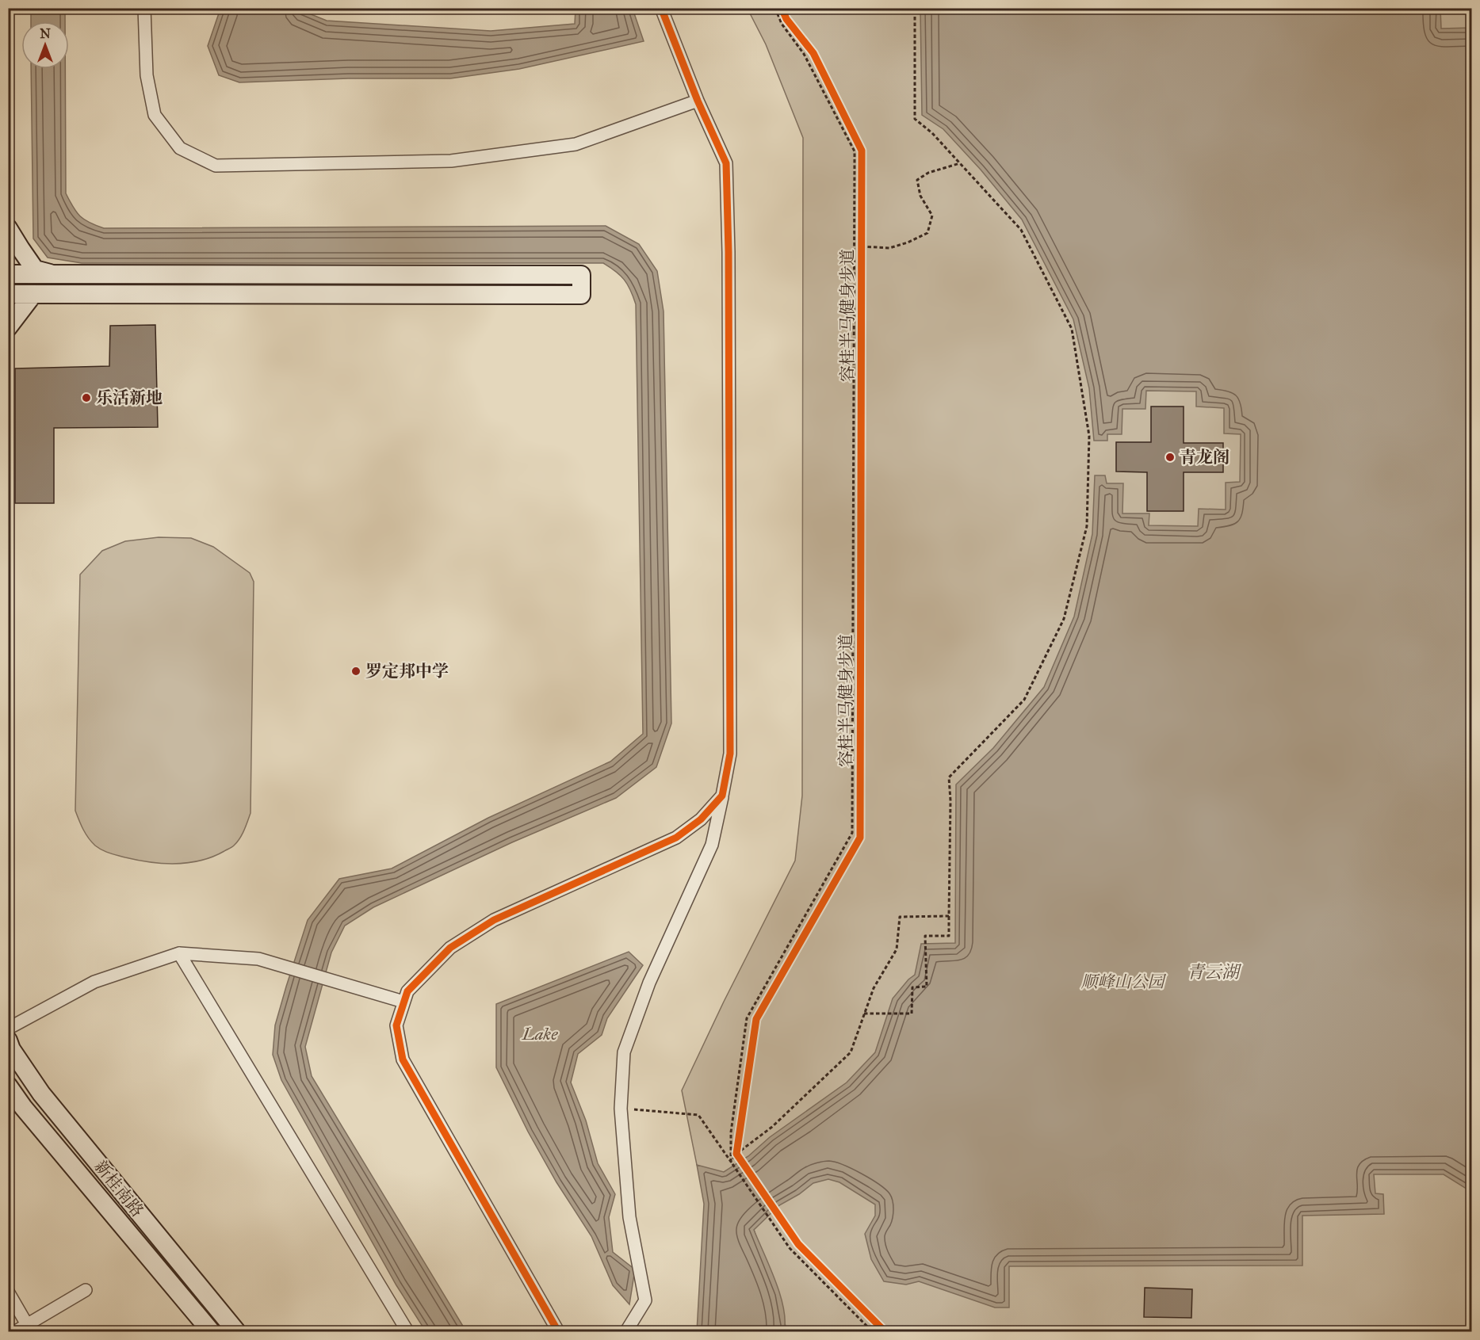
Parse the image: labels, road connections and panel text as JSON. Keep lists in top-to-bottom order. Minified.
{"streets":{"street":["新桂南路"],"cycle path":["容桂半马健身步道"]},"water":["青云湖","Lake"],"parks":["顺峰山公园"],"places":["乐活新地","青龙阁","罗定邦中学"],"north":"top"}
